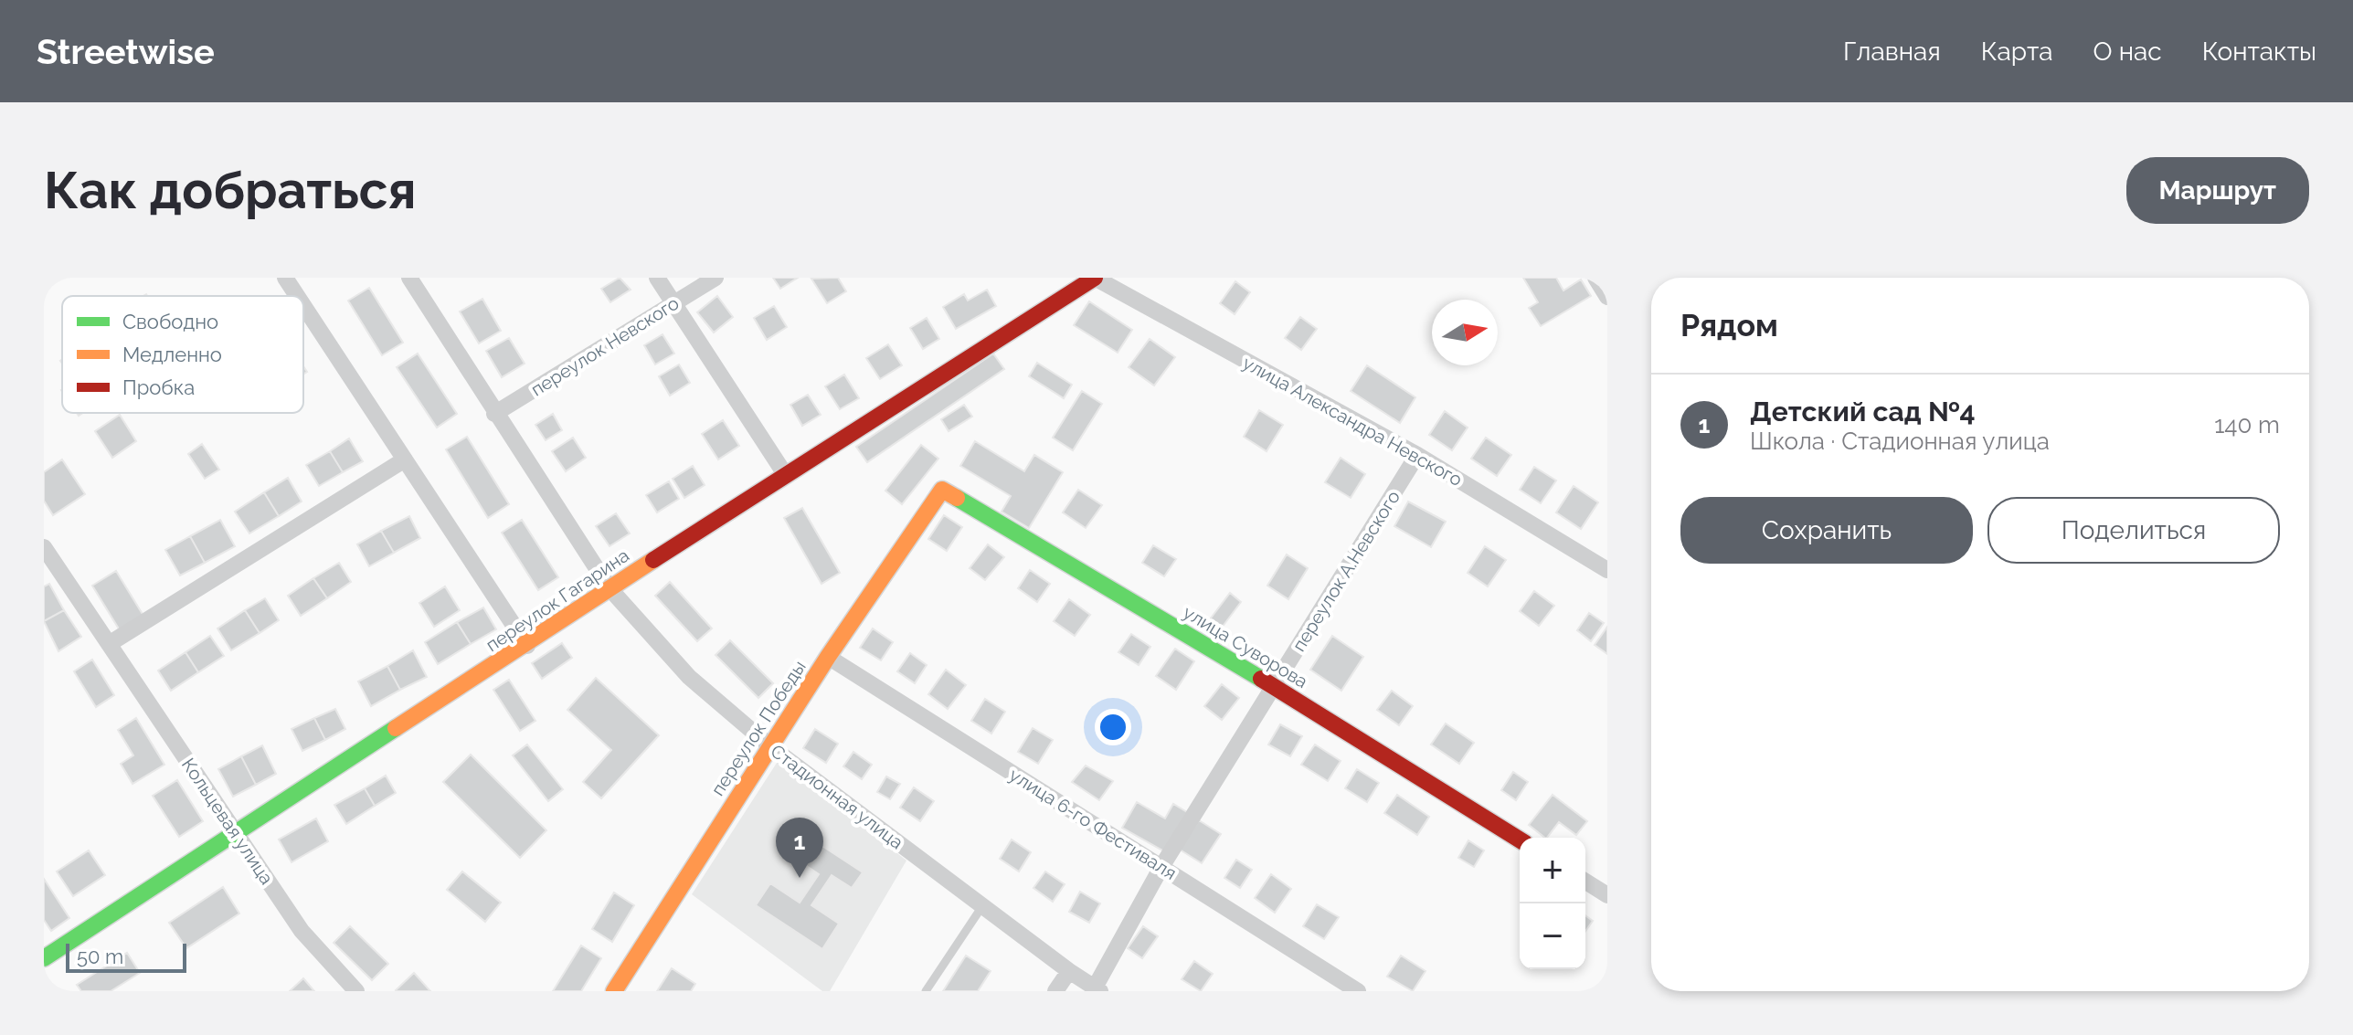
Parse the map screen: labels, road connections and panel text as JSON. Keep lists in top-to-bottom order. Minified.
{"streets":{"street":["переулок Невского","улица Александра Невского","переулок А.Невского","переулок Гагарина","улица Суворова","переулок Победы","Стадионная улица","Кольцевая улица","улица 6-го Фестиваля"]},"crossings":[["переулок Невского","Стадионная улица"],["улица Александра Невского","переулок А.Невского"],["улица Александра Невского","переулок Гагарина"],["переулок А.Невского","улица Суворова"],["переулок А.Невского","Стадионная улица"],["переулок А.Невского","улица 6-го Фестиваля"],["переулок Гагарина","Стадионная улица"],["переулок Гагарина","Кольцевая улица"],["улица Суворова","переулок Победы"],["переулок Победы","Стадионная улица"],["переулок Победы","улица 6-го Фестиваля"]],"legend":["Свободно","Медленно","Пробка"],"scale_bar":"50 m","north":"right","page":{"header":"Streetwise","nav":["Главная","Карта","О нас","Контакты"],"buttons":["Маршрут",["Сохранить","Поделиться"]],"title":"Как добраться","heading":"Рядом","list":[{"mark":"1","name":"Детский сад №4","note":"Школа · Стадионная улица","value":"140 m"}],"pins":"1","map_buttons":["+","−"],"scale":"50 m"}}
